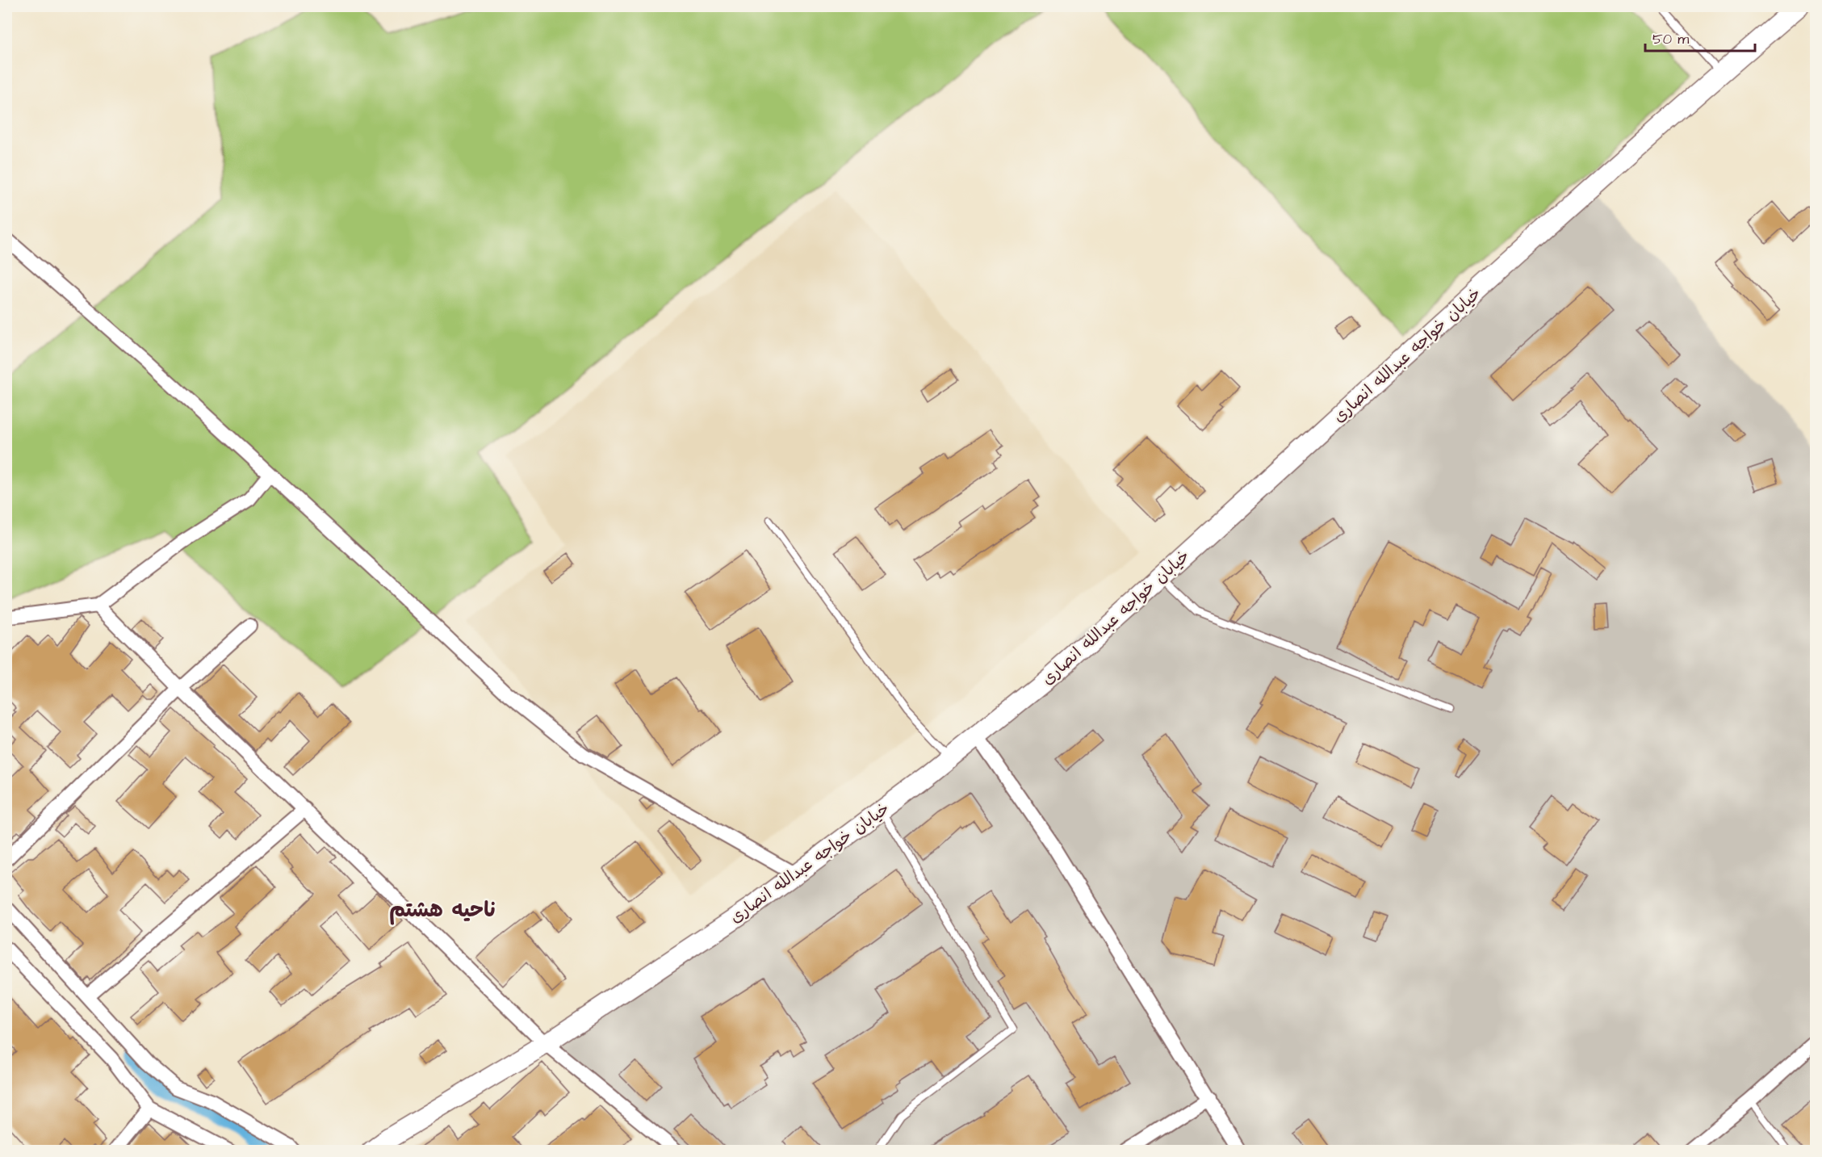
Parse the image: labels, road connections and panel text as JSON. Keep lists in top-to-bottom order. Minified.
{"streets":{"street":["خیابان خواجه عبدالله انصاری"]},"districts":["ناحیه هشتم"],"scale_bar":"50 m"}
